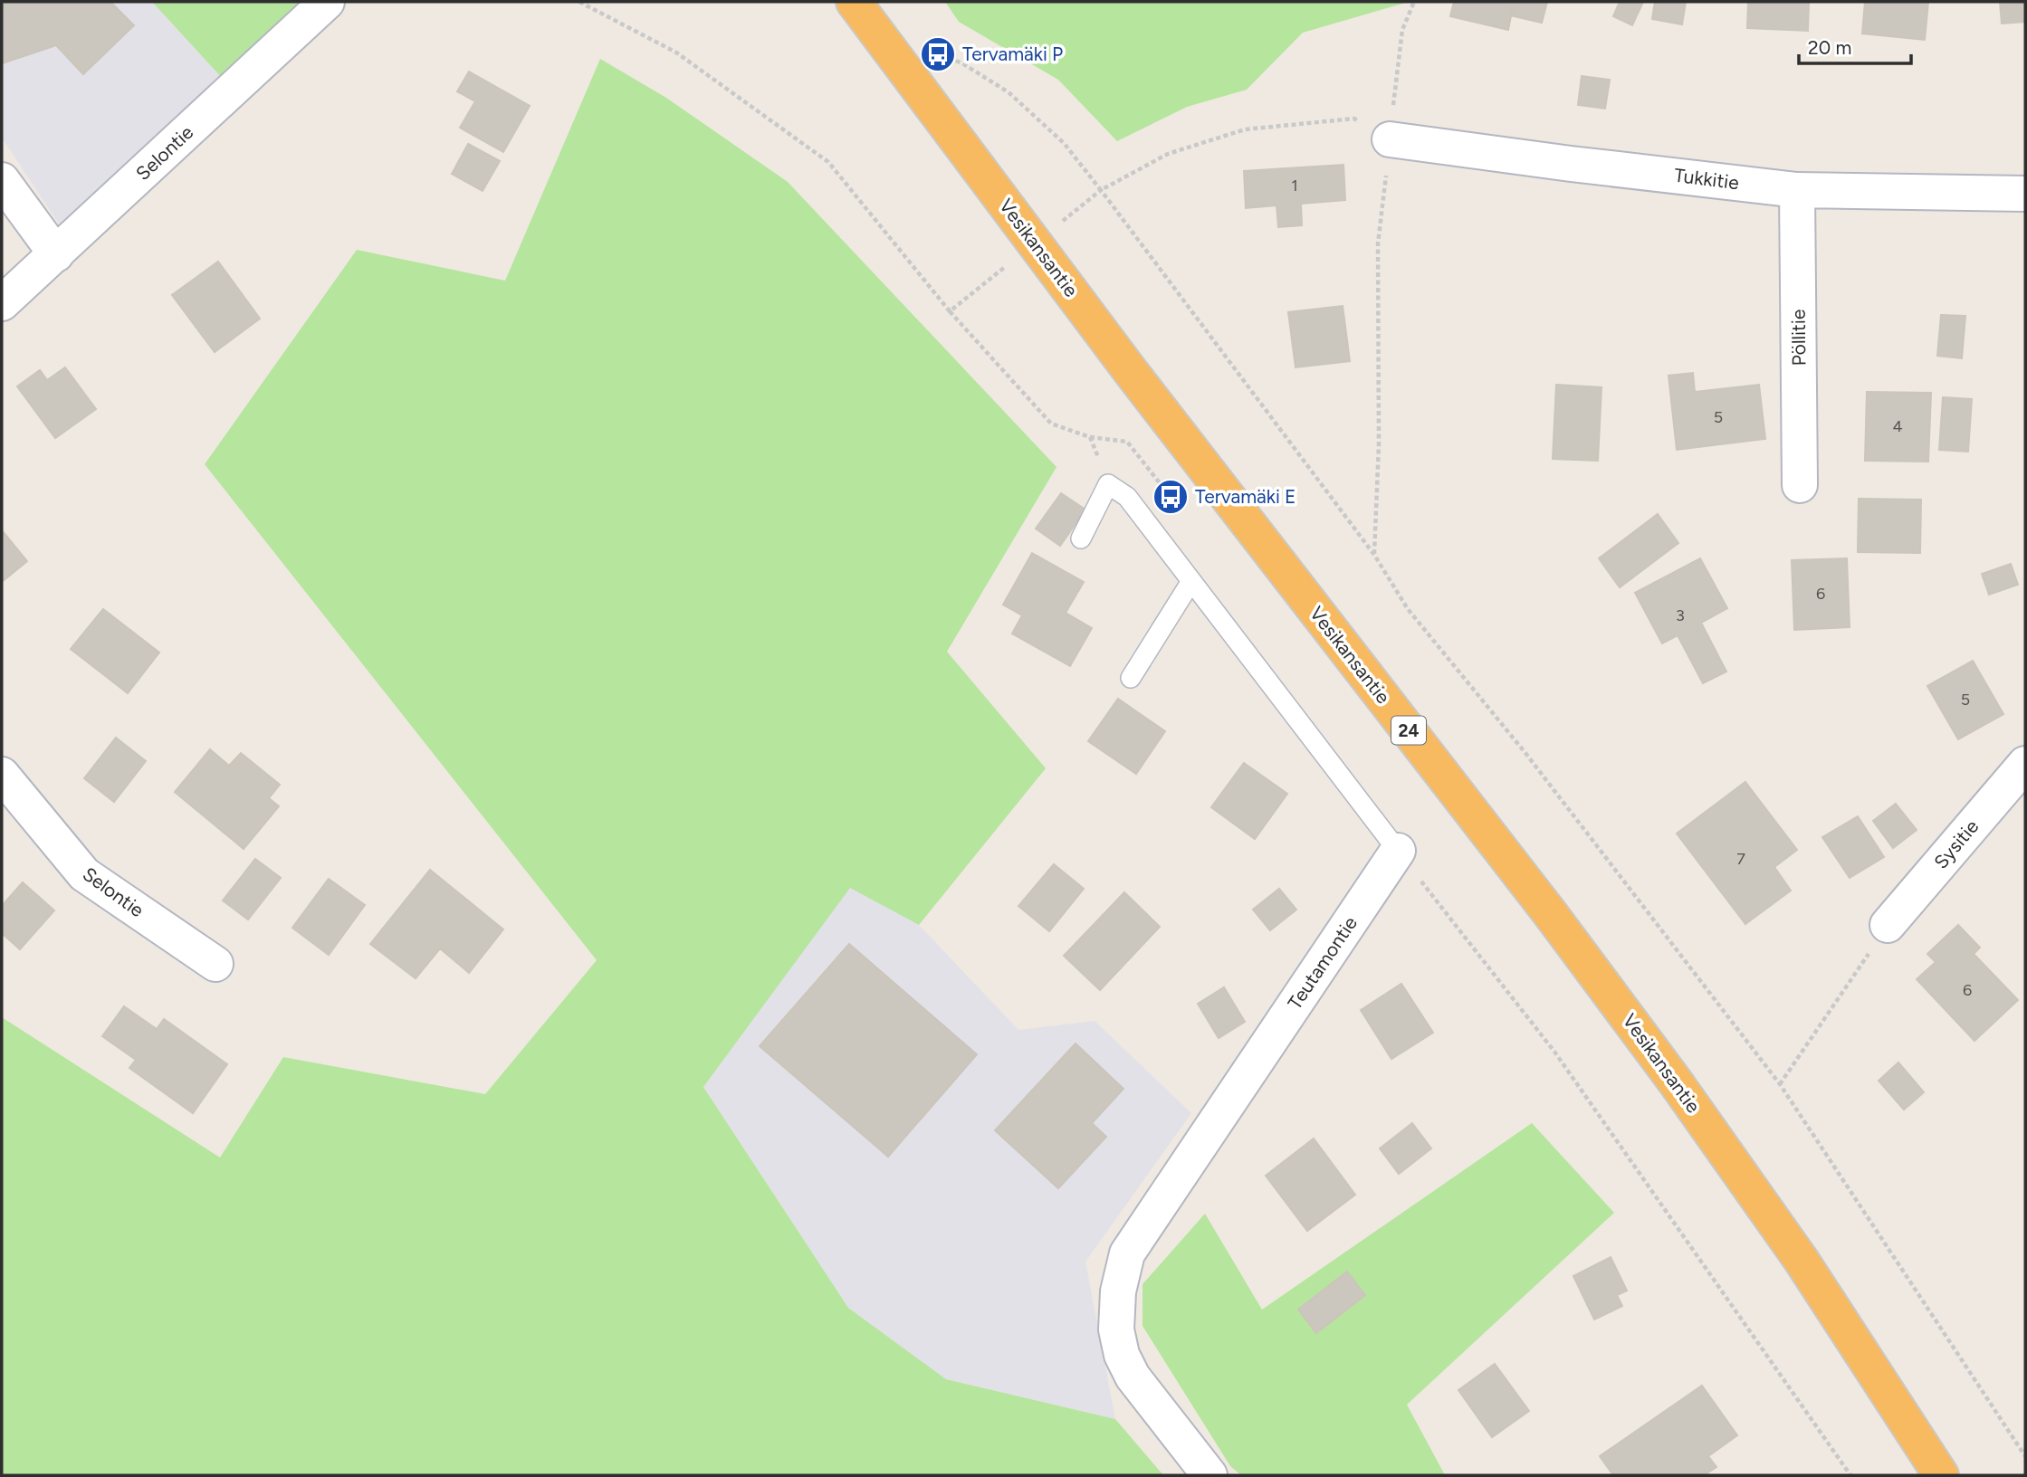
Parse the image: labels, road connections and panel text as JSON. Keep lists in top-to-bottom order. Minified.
{"streets":{"highway":["Vesikansantie","24"],"street":["Selontie","Tukkitie","Pöllitie","Sysitie","Teutamontie"]},"crossings":[["Tukkitie","Pöllitie"]],"places":{"bus stop":["Tervamäki P","Tervamäki E"]},"house_numbers":["1","5","4","6","3","5","7","6"],"scale_bar":"20 m"}
